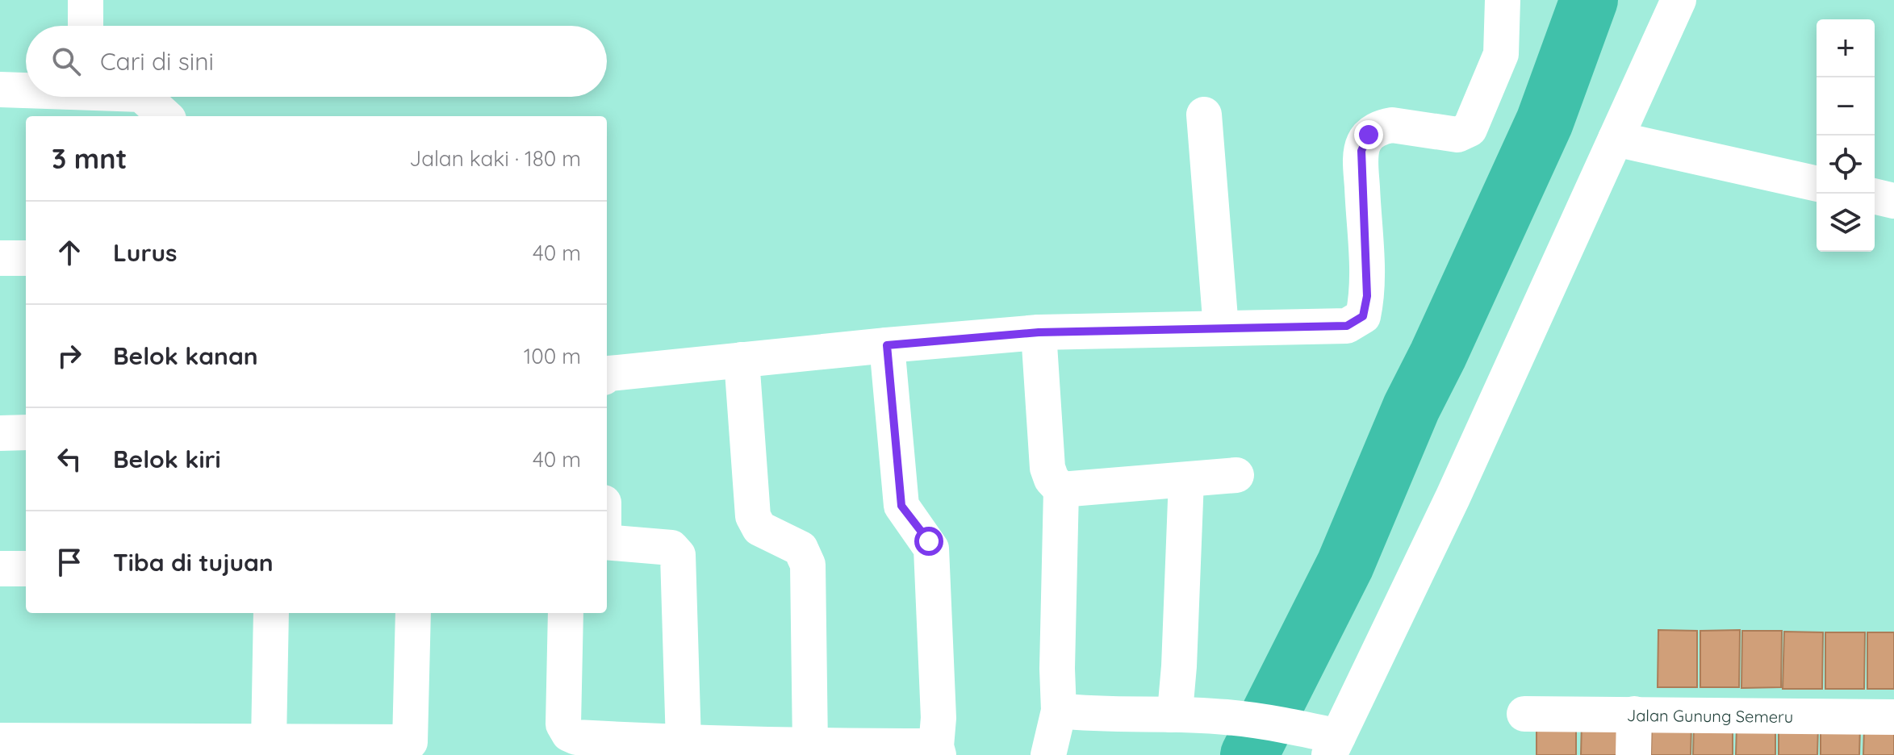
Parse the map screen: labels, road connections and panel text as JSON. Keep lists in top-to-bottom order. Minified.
{"streets":{"street":["Jalan Gunung Semeru"]},"page":{"map_buttons":["+","−"],"search":"Cari di sini","heading":["3 mnt","Jalan kaki · 180 m"],"list":[["Lurus","40 m"],["Belok kanan","100 m"],["Belok kiri","40 m"],"Tiba di tujuan"]}}
